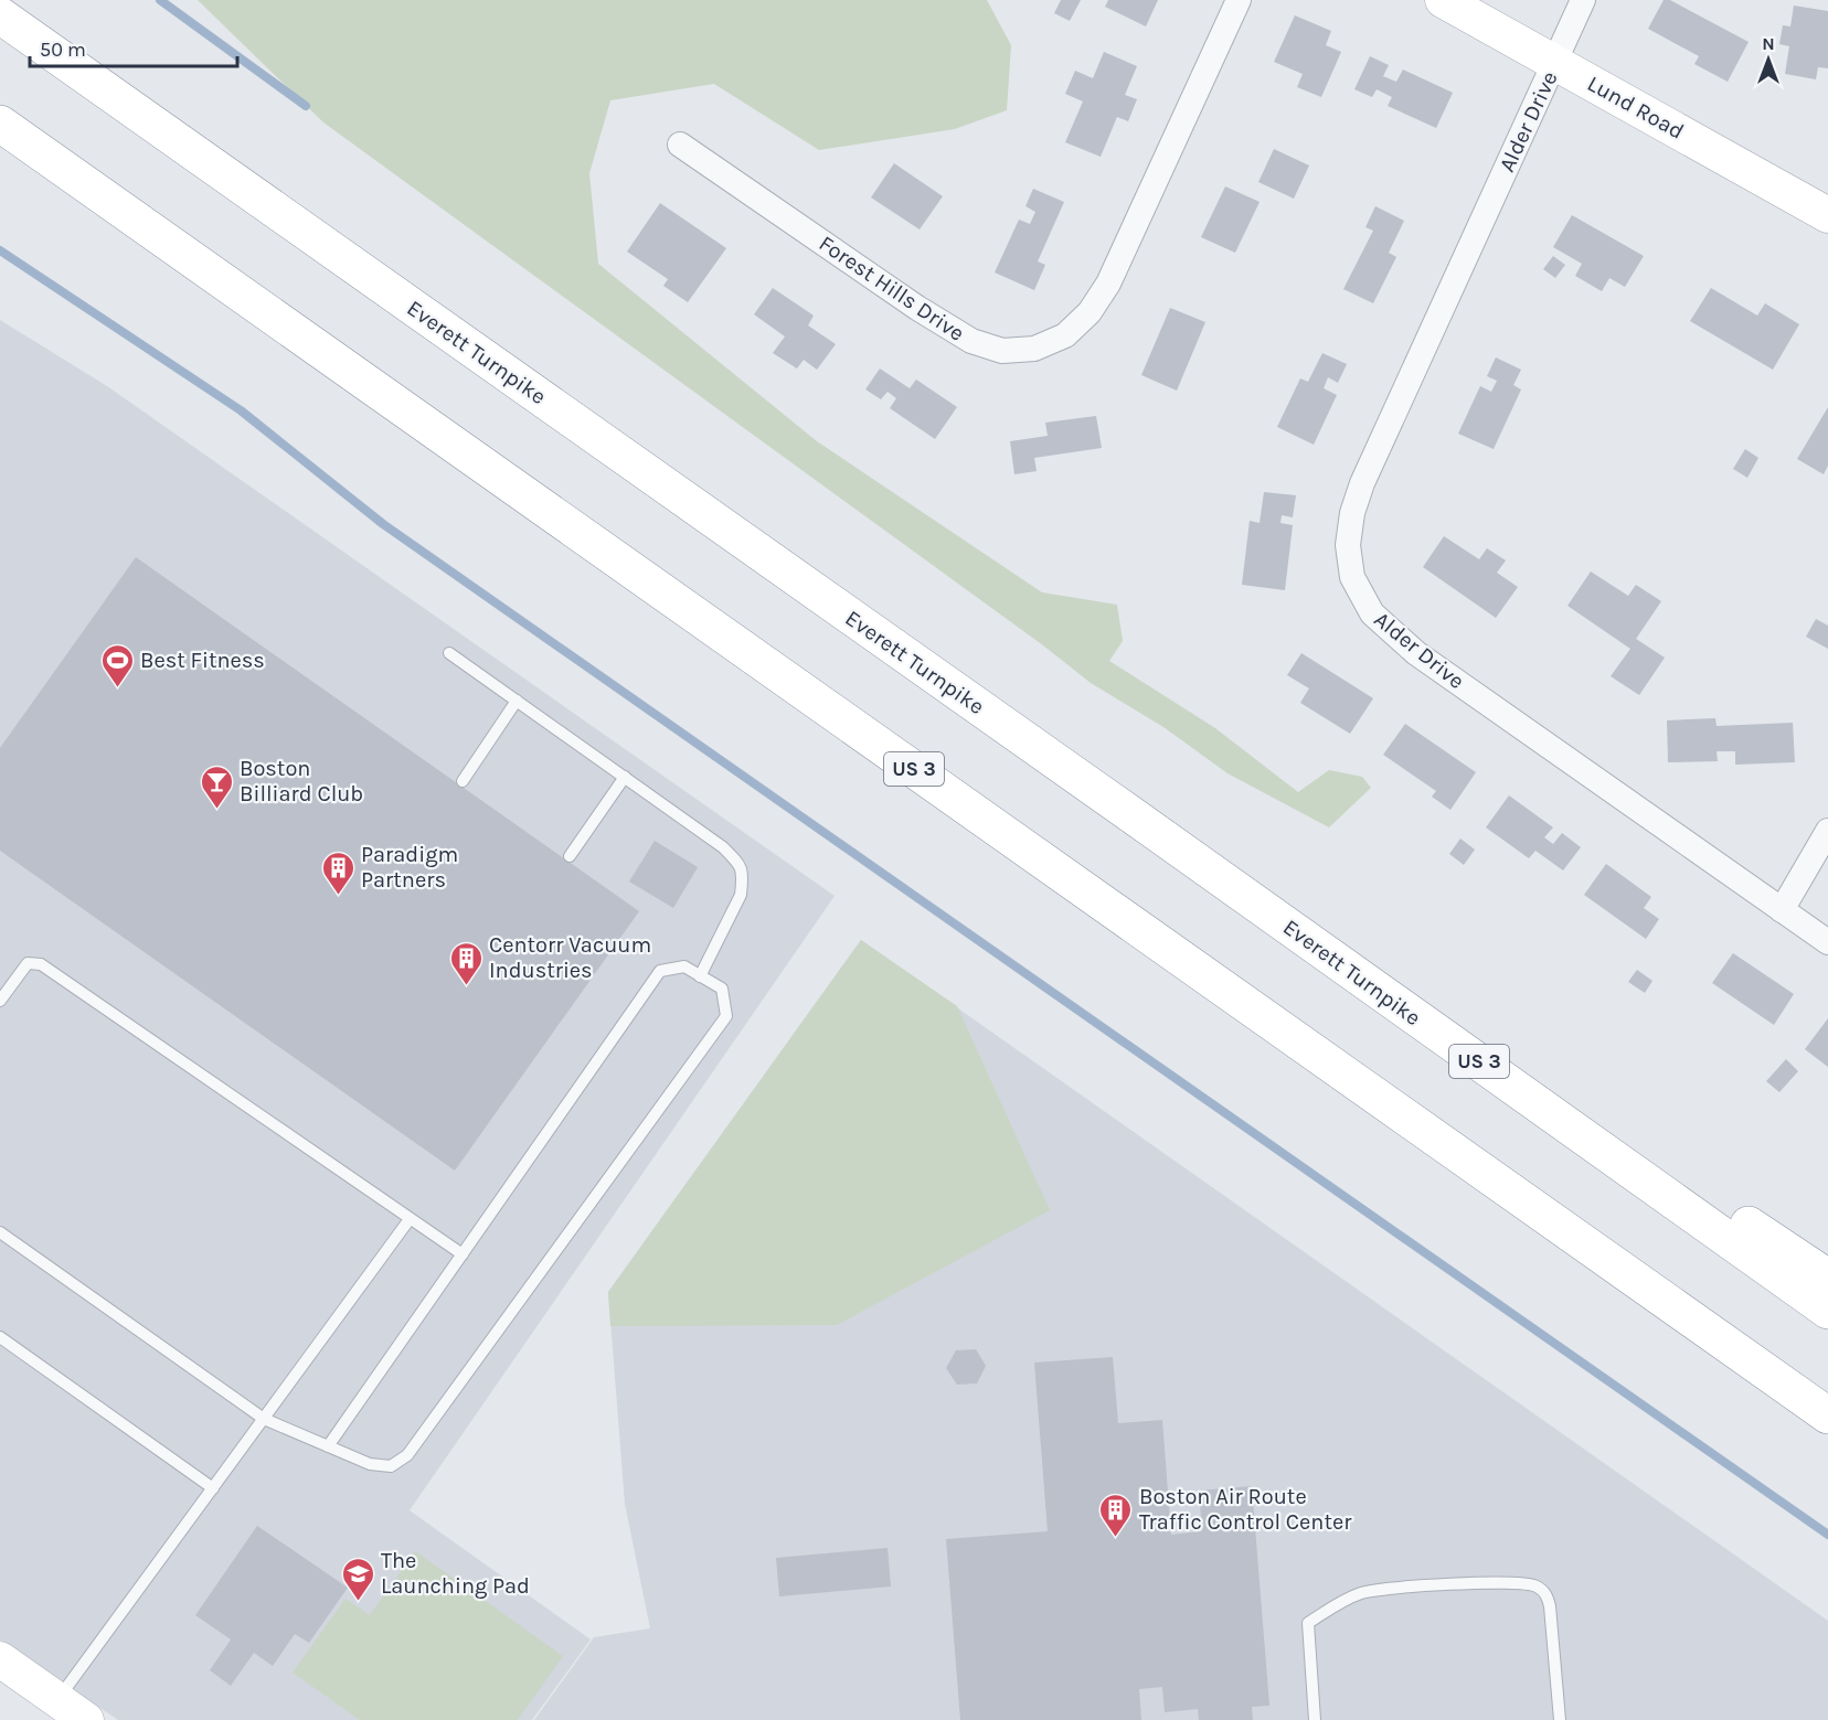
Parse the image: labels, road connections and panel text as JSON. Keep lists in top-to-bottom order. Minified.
{"streets":{"highway":["Everett Turnpike","US 3"],"street":["Lund Road","Alder Drive","Forest Hills Drive"]},"crossings":[["Lund Road","Alder Drive"]],"places":{"sports":["Best Fitness"],"bar":["Boston Billiard Club"],"building":["Paradigm Partners","Centorr Vacuum Industries","Boston Air Route Traffic Control Center"],"school or university":["The Launching Pad"]},"scale_bar":"50 m","north":"top"}
